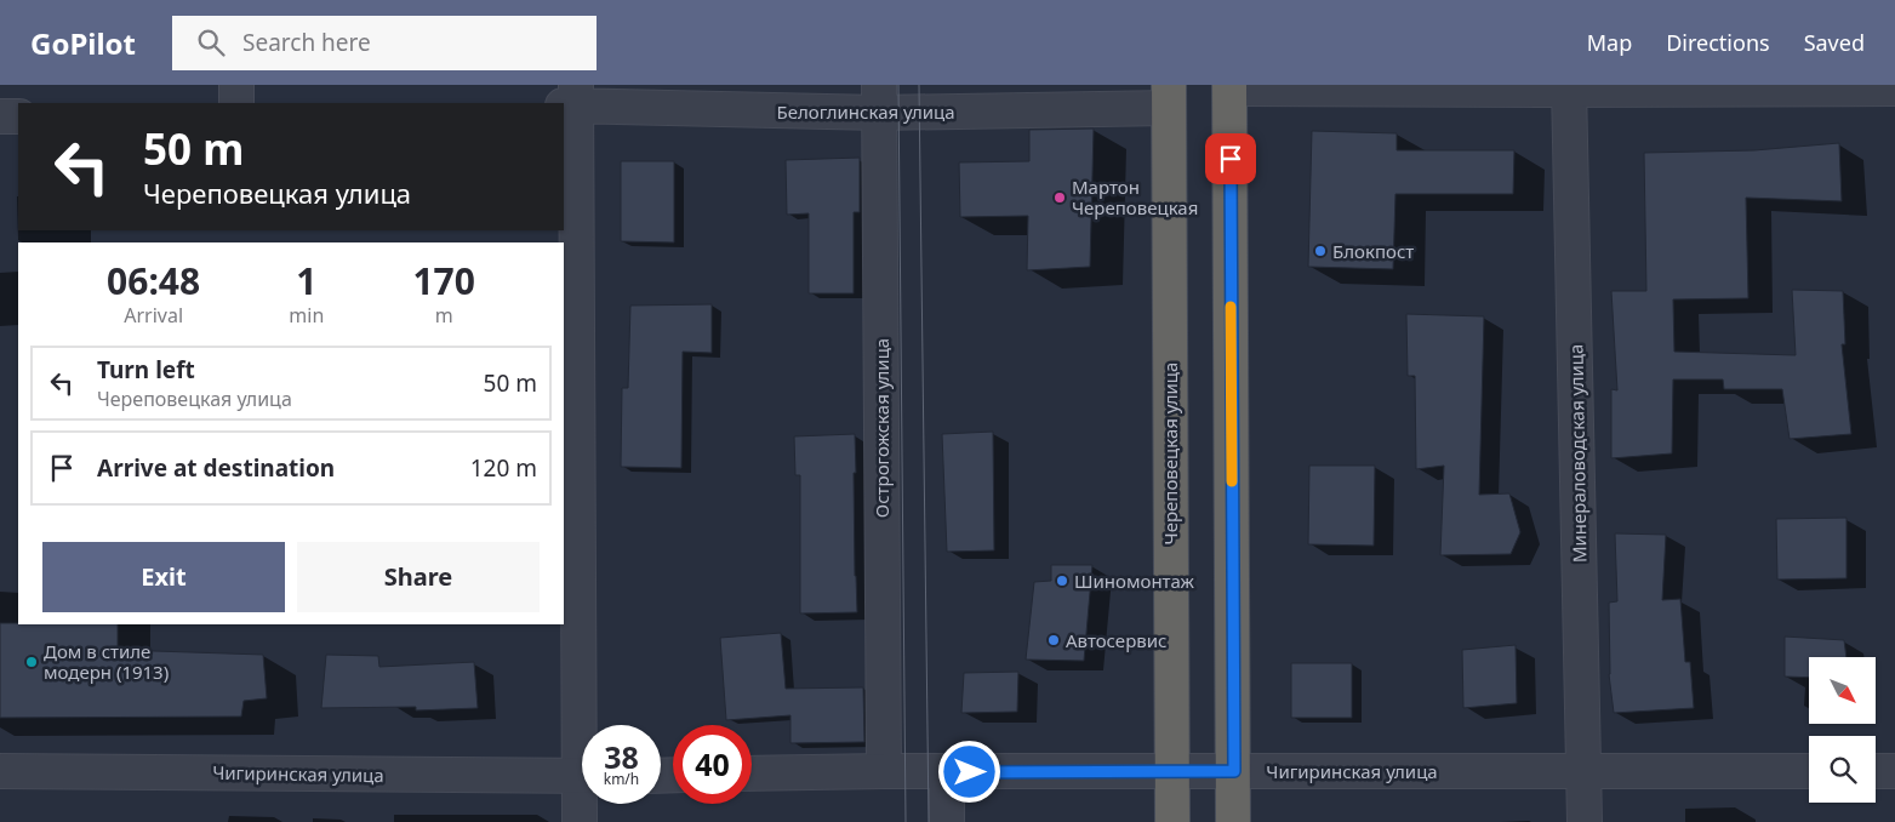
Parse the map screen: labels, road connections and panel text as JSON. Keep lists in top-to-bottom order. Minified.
{"streets":{"highway":["Череповецкая улица"],"street":["Белоглинская улица","Острогожская улица","Минераловодская улица","Чигиринская улица"]},"crossings":[["Белоглинская улица","Острогожская улица"],["Белоглинская улица","Череповецкая улица"],["Острогожская улица","Чигиринская улица"],["Череповецкая улица","Чигиринская улица"],["Минераловодская улица","Чигиринская улица"]],"places":["Мартон Череповецкая","Блокпост","Шиномонтаж","Автосервис","Дом в стиле модерн (1913)"],"north":"bottom right","page":{"header":"GoPilot","search":"Search here","nav":["Map","Directions","Saved"],"turn":["50 m","Череповецкая улица"],"eta":["06:48","Arrival","1","min","170","m"],"list":[{"name":"Turn left","note":"Череповецкая улица","value":"50 m"},{"name":"Arrive at destination","value":"120 m"}],"buttons":["Exit","Share"],"speed":"38 km/h","limit":"40"}}
